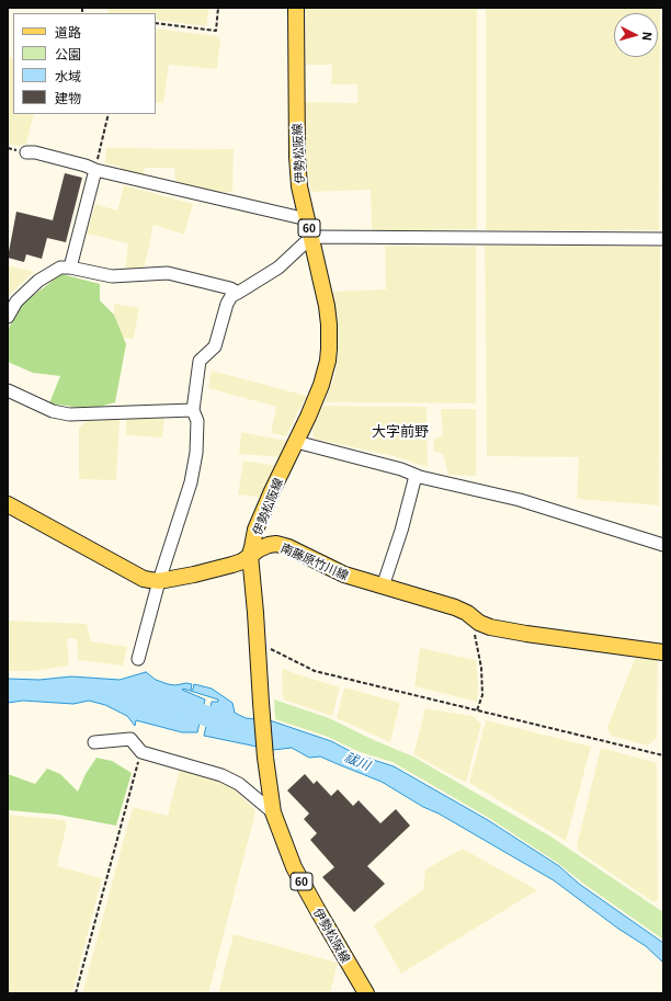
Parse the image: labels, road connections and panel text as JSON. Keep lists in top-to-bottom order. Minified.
{"streets":{"main road":["伊勢松阪線","60","南藤原竹川線"]},"crossings":[["伊勢松阪線","南藤原竹川線"]],"districts":["大字前野"],"water":["祓川"],"legend":["道路","公園","水域","建物"],"north":"right"}
